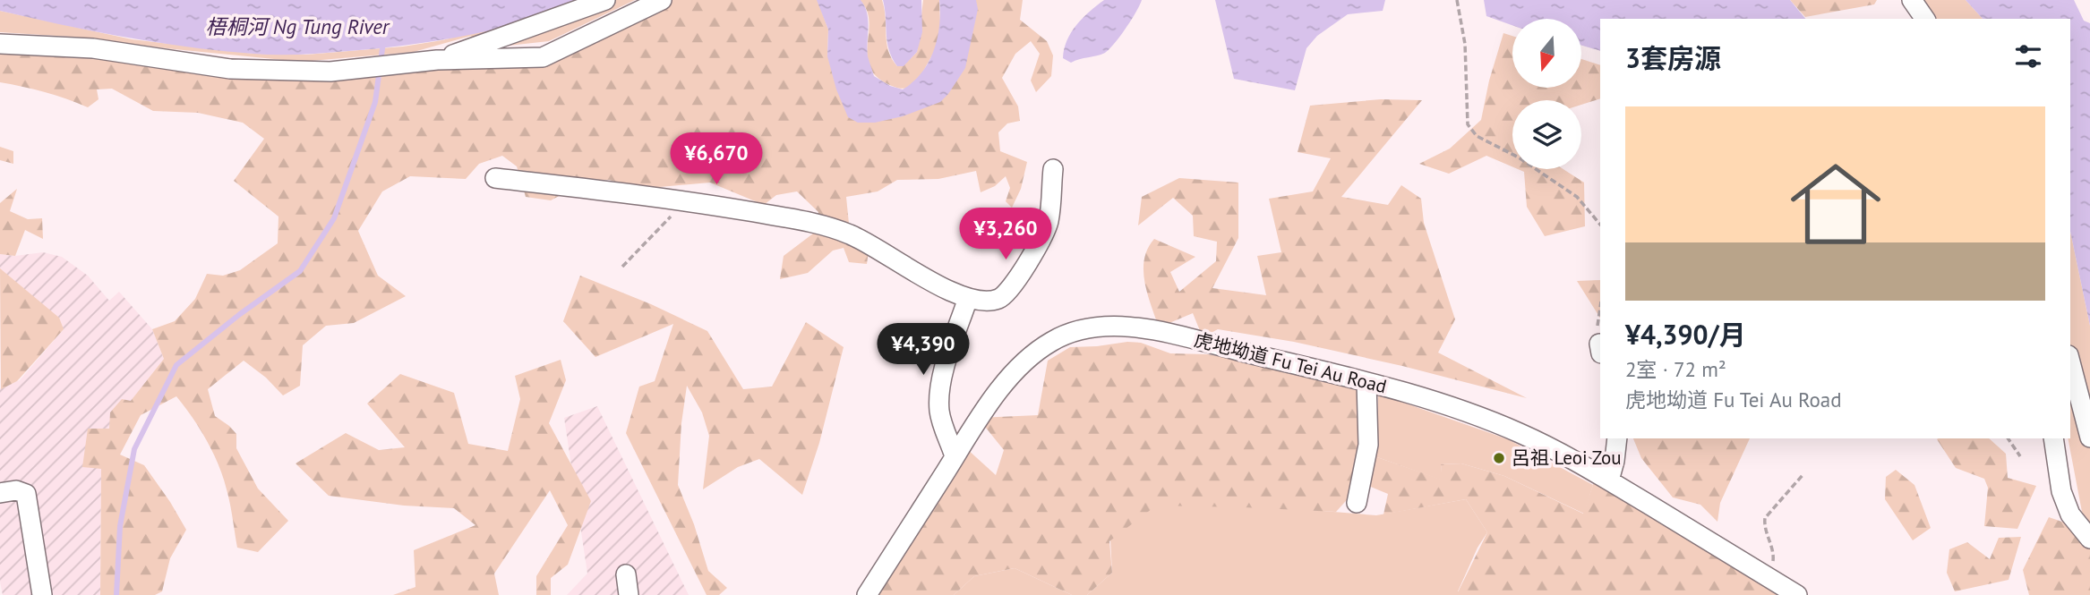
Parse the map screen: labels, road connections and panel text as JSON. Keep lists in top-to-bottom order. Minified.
{"streets":{"street":["虎地坳道 Fu Tei Au Road"]},"water":["梧桐河 Ng Tung River"],"places":["呂祖 Leoi Zou"],"north":"bottom","page":{"heading":"3套房源","list":[{"name":"¥4,390/月","note":"2室 · 72 m² · 虎地坳道 Fu Tei Au Road"}],"price":["¥6,670","¥3,260","¥4,390"]}}
